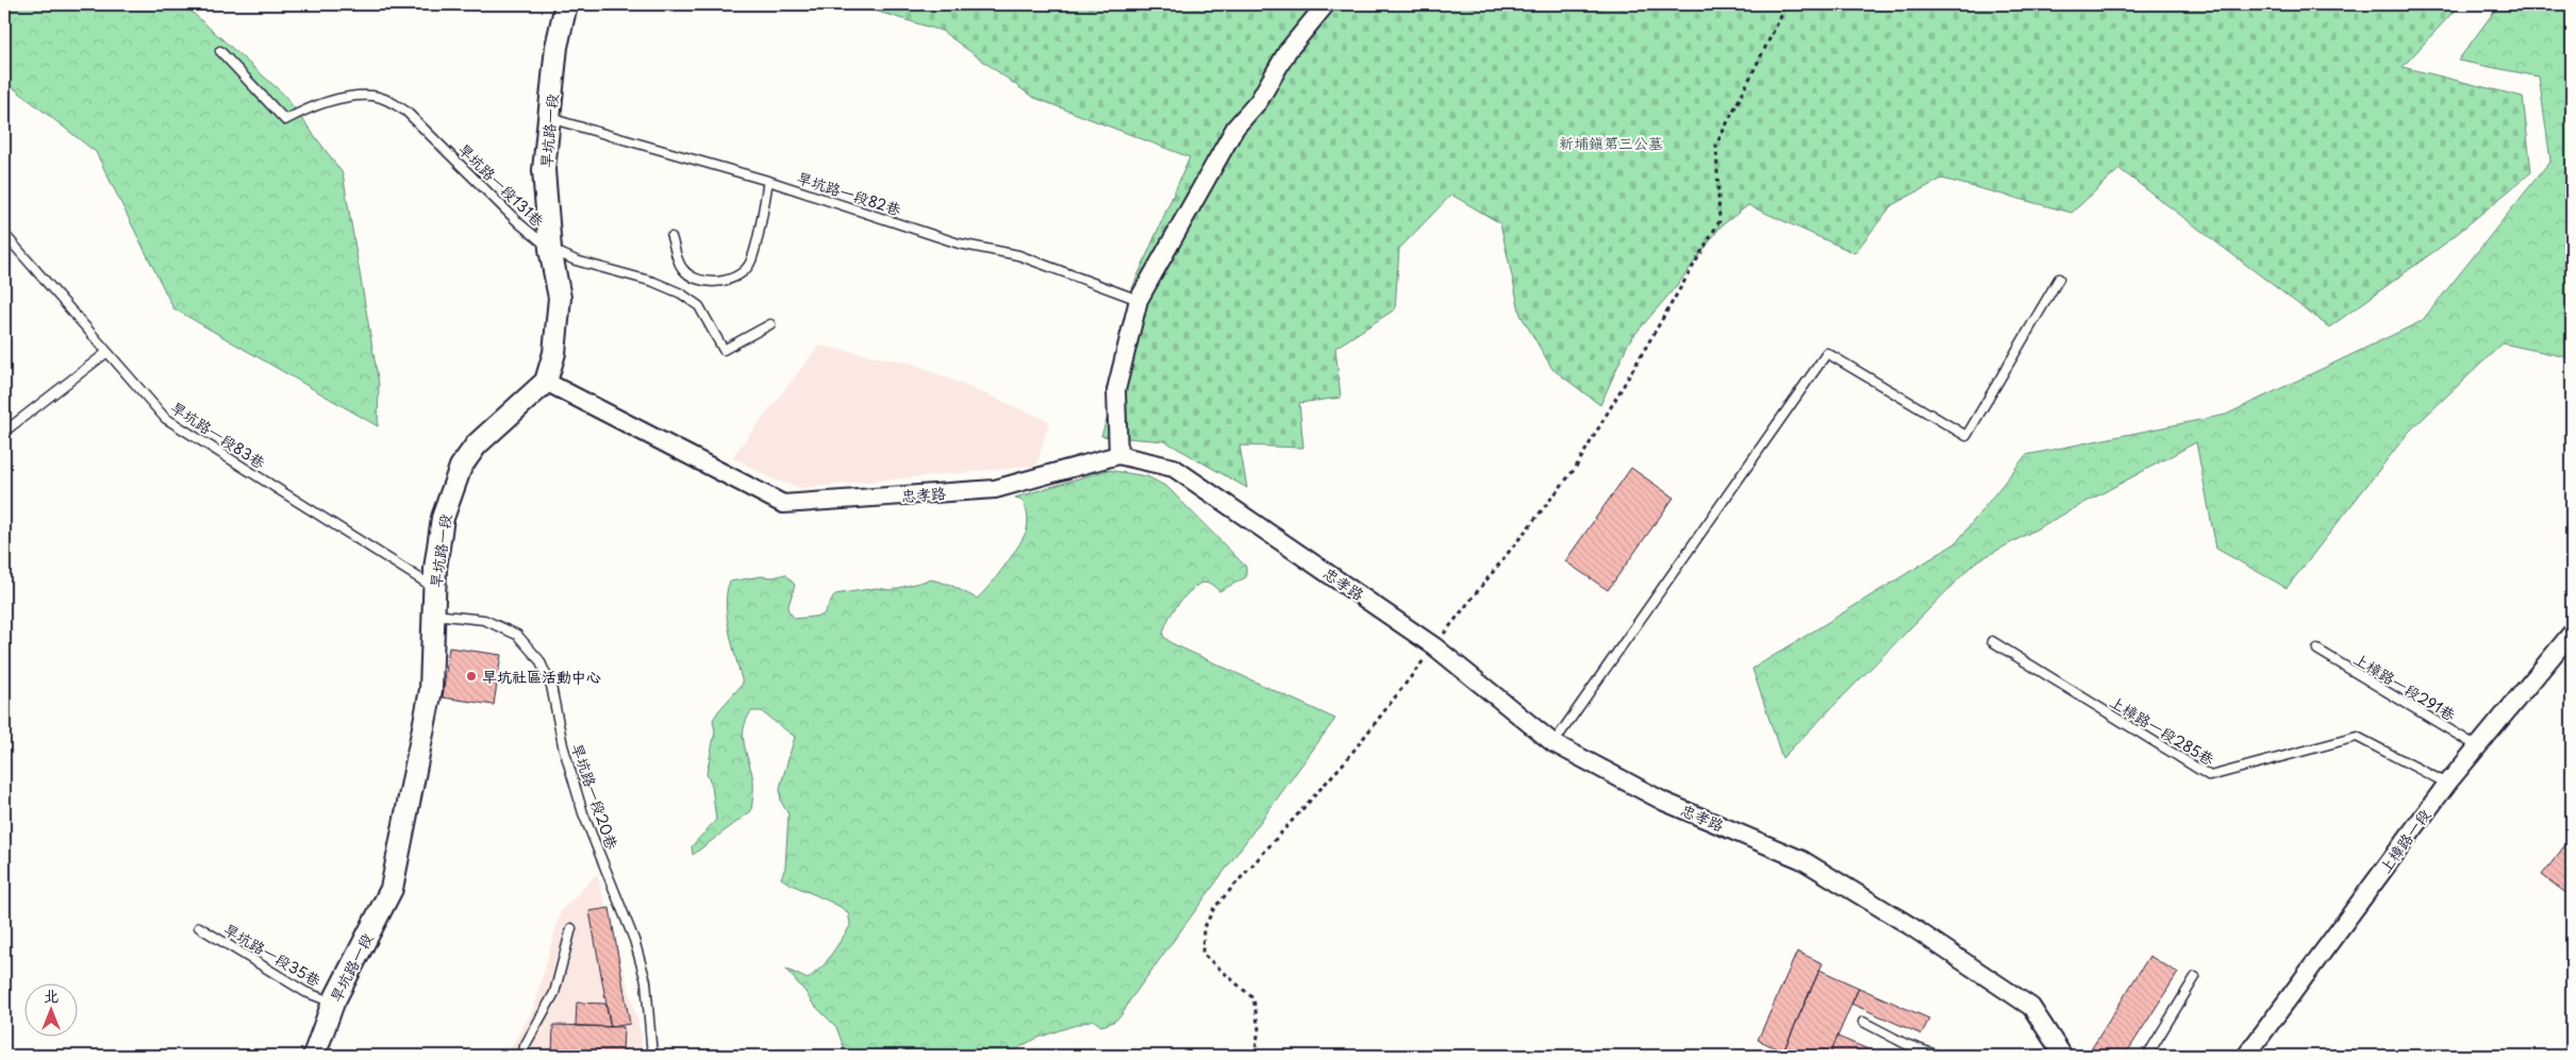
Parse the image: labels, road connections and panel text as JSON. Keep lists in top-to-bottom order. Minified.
{"streets":{"street":["旱坑路一段","忠孝路","上樟路一段"],"lane":["旱坑路一段131巷","旱坑路一段82巷","旱坑路一段83巷","上樟路一段291巷","上樟路一段285巷","旱坑路一段20巷","旱坑路一段35巷"]},"crossings":[["旱坑路一段","旱坑路一段131巷"],["旱坑路一段","旱坑路一段82巷"],["旱坑路一段","旱坑路一段83巷"],["旱坑路一段","忠孝路"],["旱坑路一段","旱坑路一段20巷"],["旱坑路一段","旱坑路一段35巷"],["上樟路一段291巷","上樟路一段"],["上樟路一段285巷","上樟路一段"]],"parks":["新埔鎮第三公墓"],"places":["旱坑社區活動中心"],"north":"top"}
